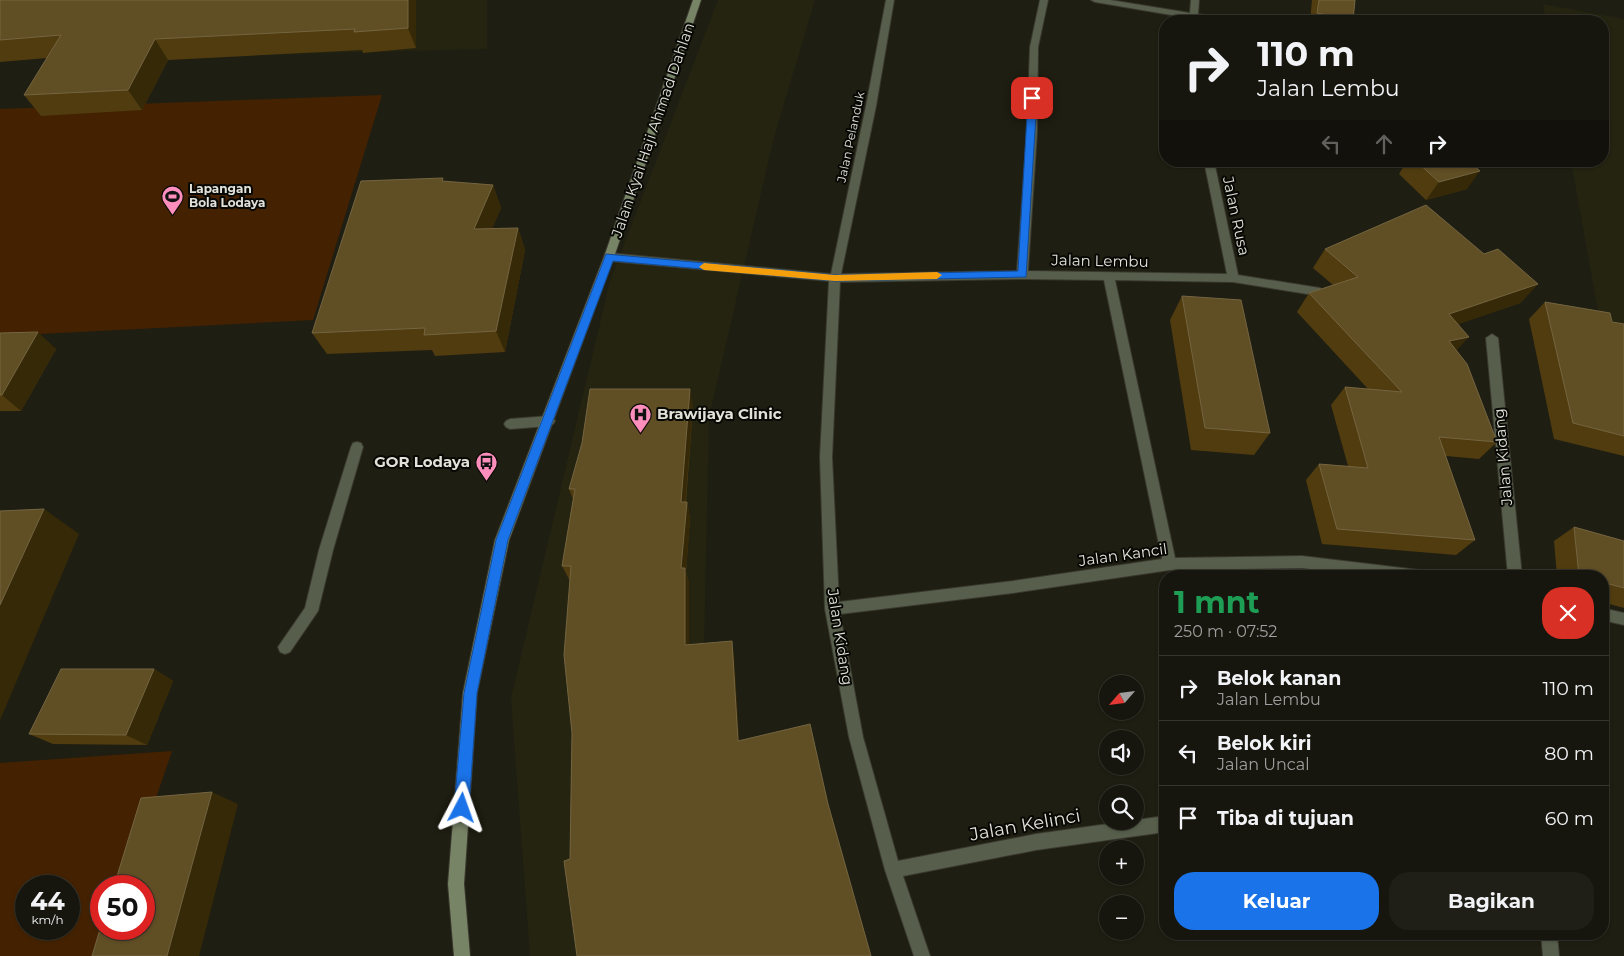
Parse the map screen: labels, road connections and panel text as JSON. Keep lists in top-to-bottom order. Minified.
{"streets":{"main road":["Jalan Kyai Haji Ahmad Dahlan"],"street":["Jalan Pelanduk","Jalan Rusa","Jalan Lembu","Jalan Kidang","Jalan Kancil","Jalan Kelinci"]},"crossings":[["Jalan Kyai Haji Ahmad Dahlan","Jalan Lembu"],["Jalan Pelanduk","Jalan Lembu"],["Jalan Pelanduk","Jalan Kidang"],["Jalan Rusa","Jalan Lembu"],["Jalan Lembu","Jalan Kidang"],["Jalan Kidang","Jalan Kancil"],["Jalan Kidang","Jalan Kelinci"]],"places":{"sports":["Lapangan Bola Lodaya"],"hospital":["Brawijaya Clinic"],"bus stop":["GOR Lodaya"]},"north":"bottom left","page":{"turn":["110 m","Jalan Lembu"],"heading":["1 mnt","250 m · 07:52"],"list":[{"name":"Belok kanan","note":"Jalan Lembu","value":"110 m"},{"name":"Belok kiri","note":"Jalan Uncal","value":"80 m"},{"name":"Tiba di tujuan","value":"60 m"}],"map_buttons":["+","−"],"buttons":["Keluar","Bagikan"],"speed":"44 km/h","limit":"50"}}
